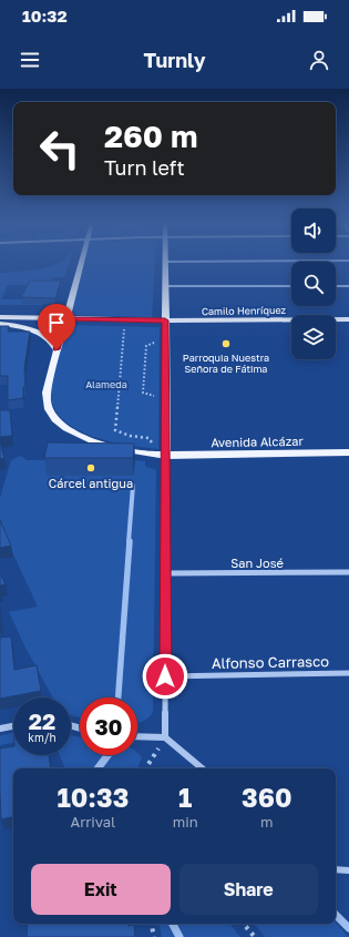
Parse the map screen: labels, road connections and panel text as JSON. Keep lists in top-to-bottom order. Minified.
{"streets":{"main road":["Camilo Henríquez","Avenida Alcázar"],"street":["San José","Alfonso Carrasco"]},"crossings":[["Camilo Henríquez","Avenida Alcázar"]],"parks":["Alameda"],"places":["Parroquia Nuestra Señora de Fátima","Cárcel antigua"],"page":{"status":"10:32","header":"Turnly","turn":["260 m","Turn left"],"speed":"22 km/h","limit":"30","eta":["10:33","Arrival","1","min","360","m"],"buttons":["Exit","Share"]}}
